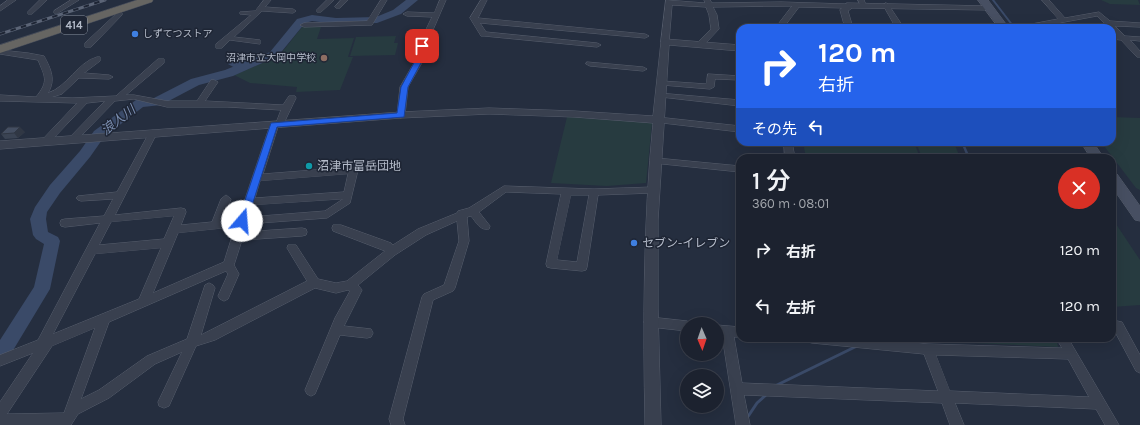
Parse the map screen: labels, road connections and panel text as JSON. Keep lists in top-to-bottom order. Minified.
{"streets":{"highway":["414"]},"water":["浪人川"],"places":["しずてつストア","沼津市立大岡中学校","沼津市富岳団地","セブン-イレブン"],"north":"bottom","page":{"turn":["120 m","右折"],"then":"その先","heading":["1 分","360 m · 08:01"],"list":[{"name":"右折","value":"120 m"},{"name":"左折","value":"120 m"}]}}
